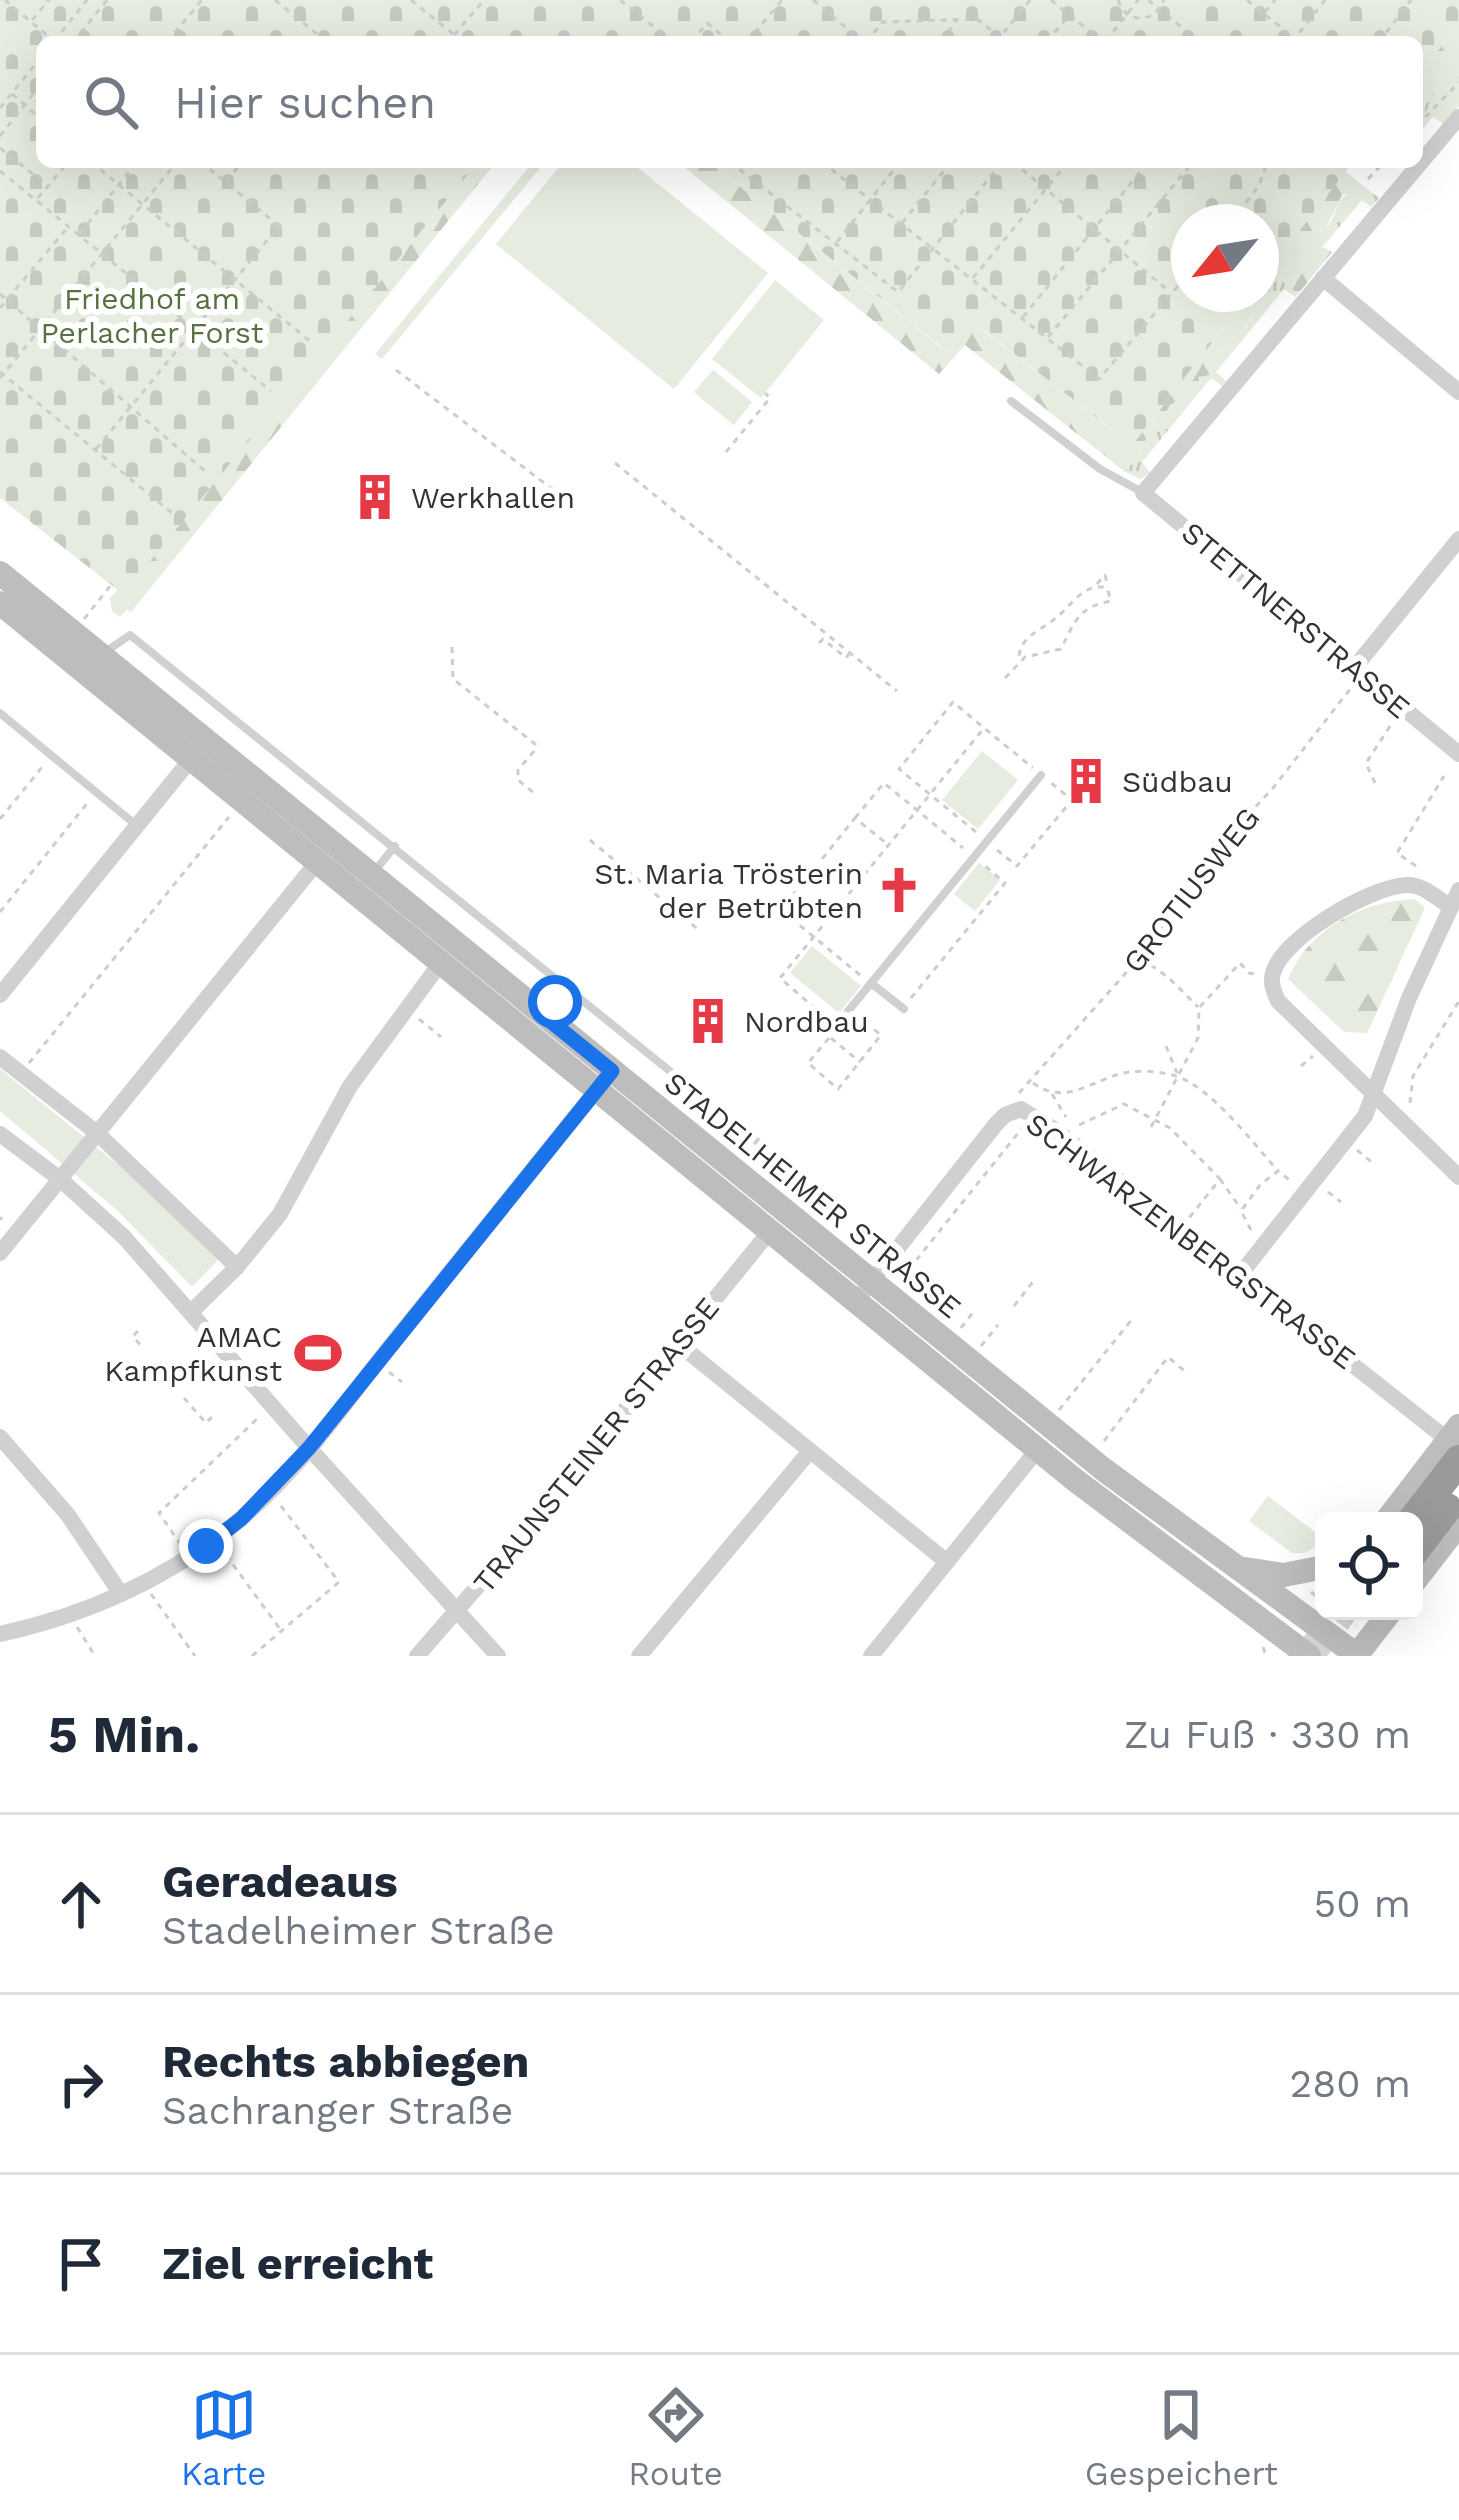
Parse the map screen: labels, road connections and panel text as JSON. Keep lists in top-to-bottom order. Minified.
{"streets":{"main road":["STADELHEIMER STRASSE"],"street":["STETTNERSTRASSE","SCHWARZENBERGSTRASSE","TRAUNSTEINER STRASSE"],"path":["GROTIUSWEG"]},"crossings":[["STETTNERSTRASSE","GROTIUSWEG"],["STADELHEIMER STRASSE","SCHWARZENBERGSTRASSE"],["STADELHEIMER STRASSE","TRAUNSTEINER STRASSE"]],"parks":["Friedhof am Perlacher Forst"],"places":{"building":["Werkhallen","Südbau","Nordbau"],"church":["St. Maria Trösterin der Betrübten"],"sports":["AMAC Kampfkunst"]},"north":"bottom left","page":{"search":"Hier suchen","heading":["5 Min.","Zu Fuß · 330 m"],"list":[["Geradeaus","Stadelheimer Straße","50 m"],["Rechts abbiegen","Sachranger Straße","280 m"],"Ziel erreicht"],"nav":["Karte","Route","Gespeichert"]}}
